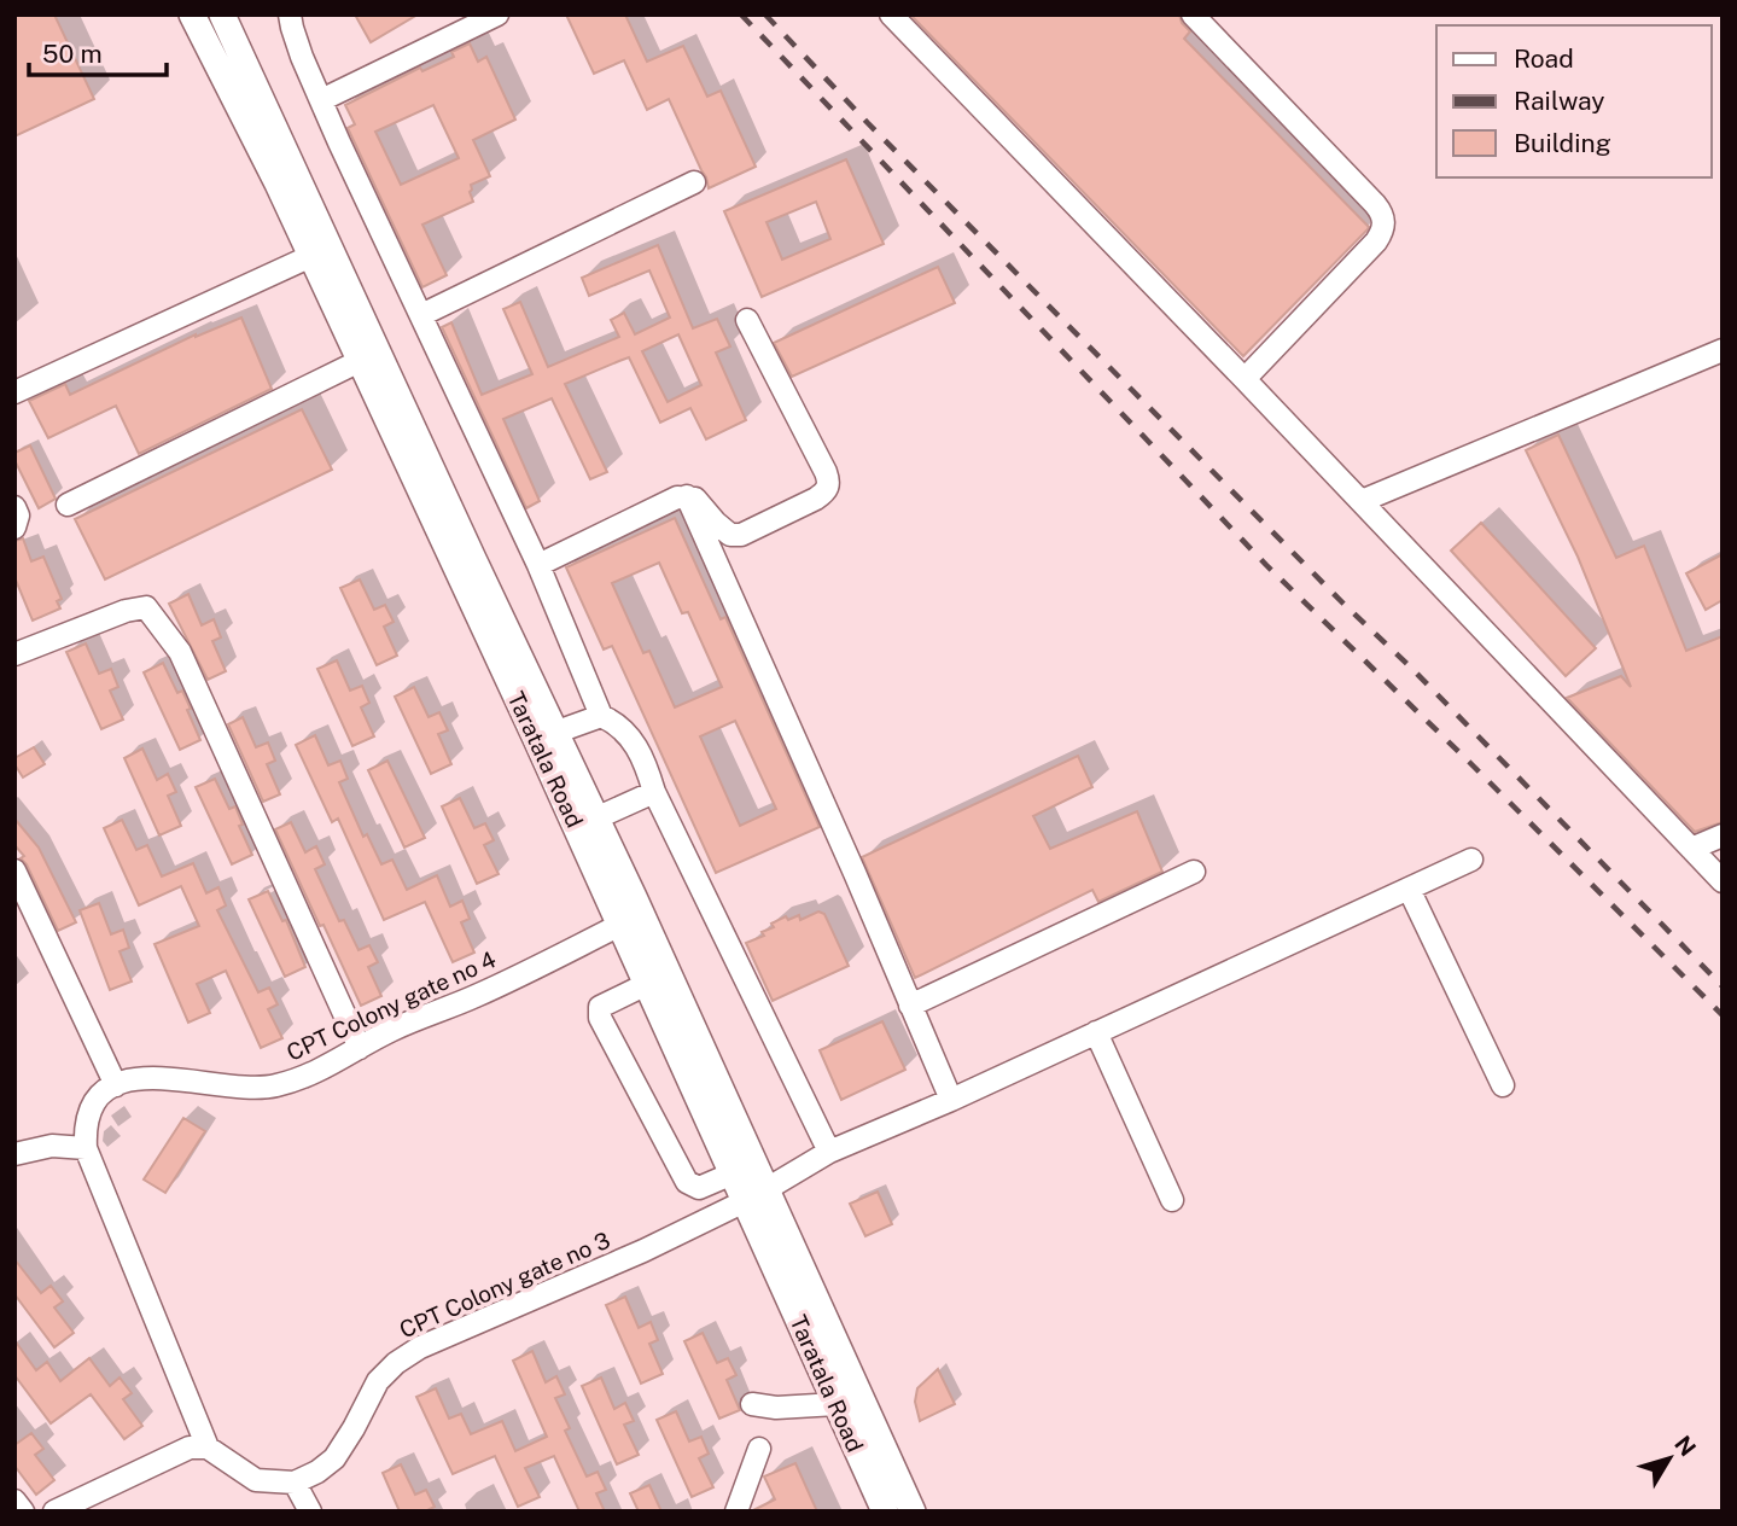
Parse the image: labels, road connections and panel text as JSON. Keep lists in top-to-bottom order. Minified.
{"streets":{"main road":["Taratala Road"],"street":["CPT Colony gate no 4","CPT Colony gate no 3"]},"crossings":[["Taratala Road","CPT Colony gate no 4"],["Taratala Road","CPT Colony gate no 3"]],"legend":["Road","Railway","Building"],"scale_bar":"50 m","north":"top right"}
